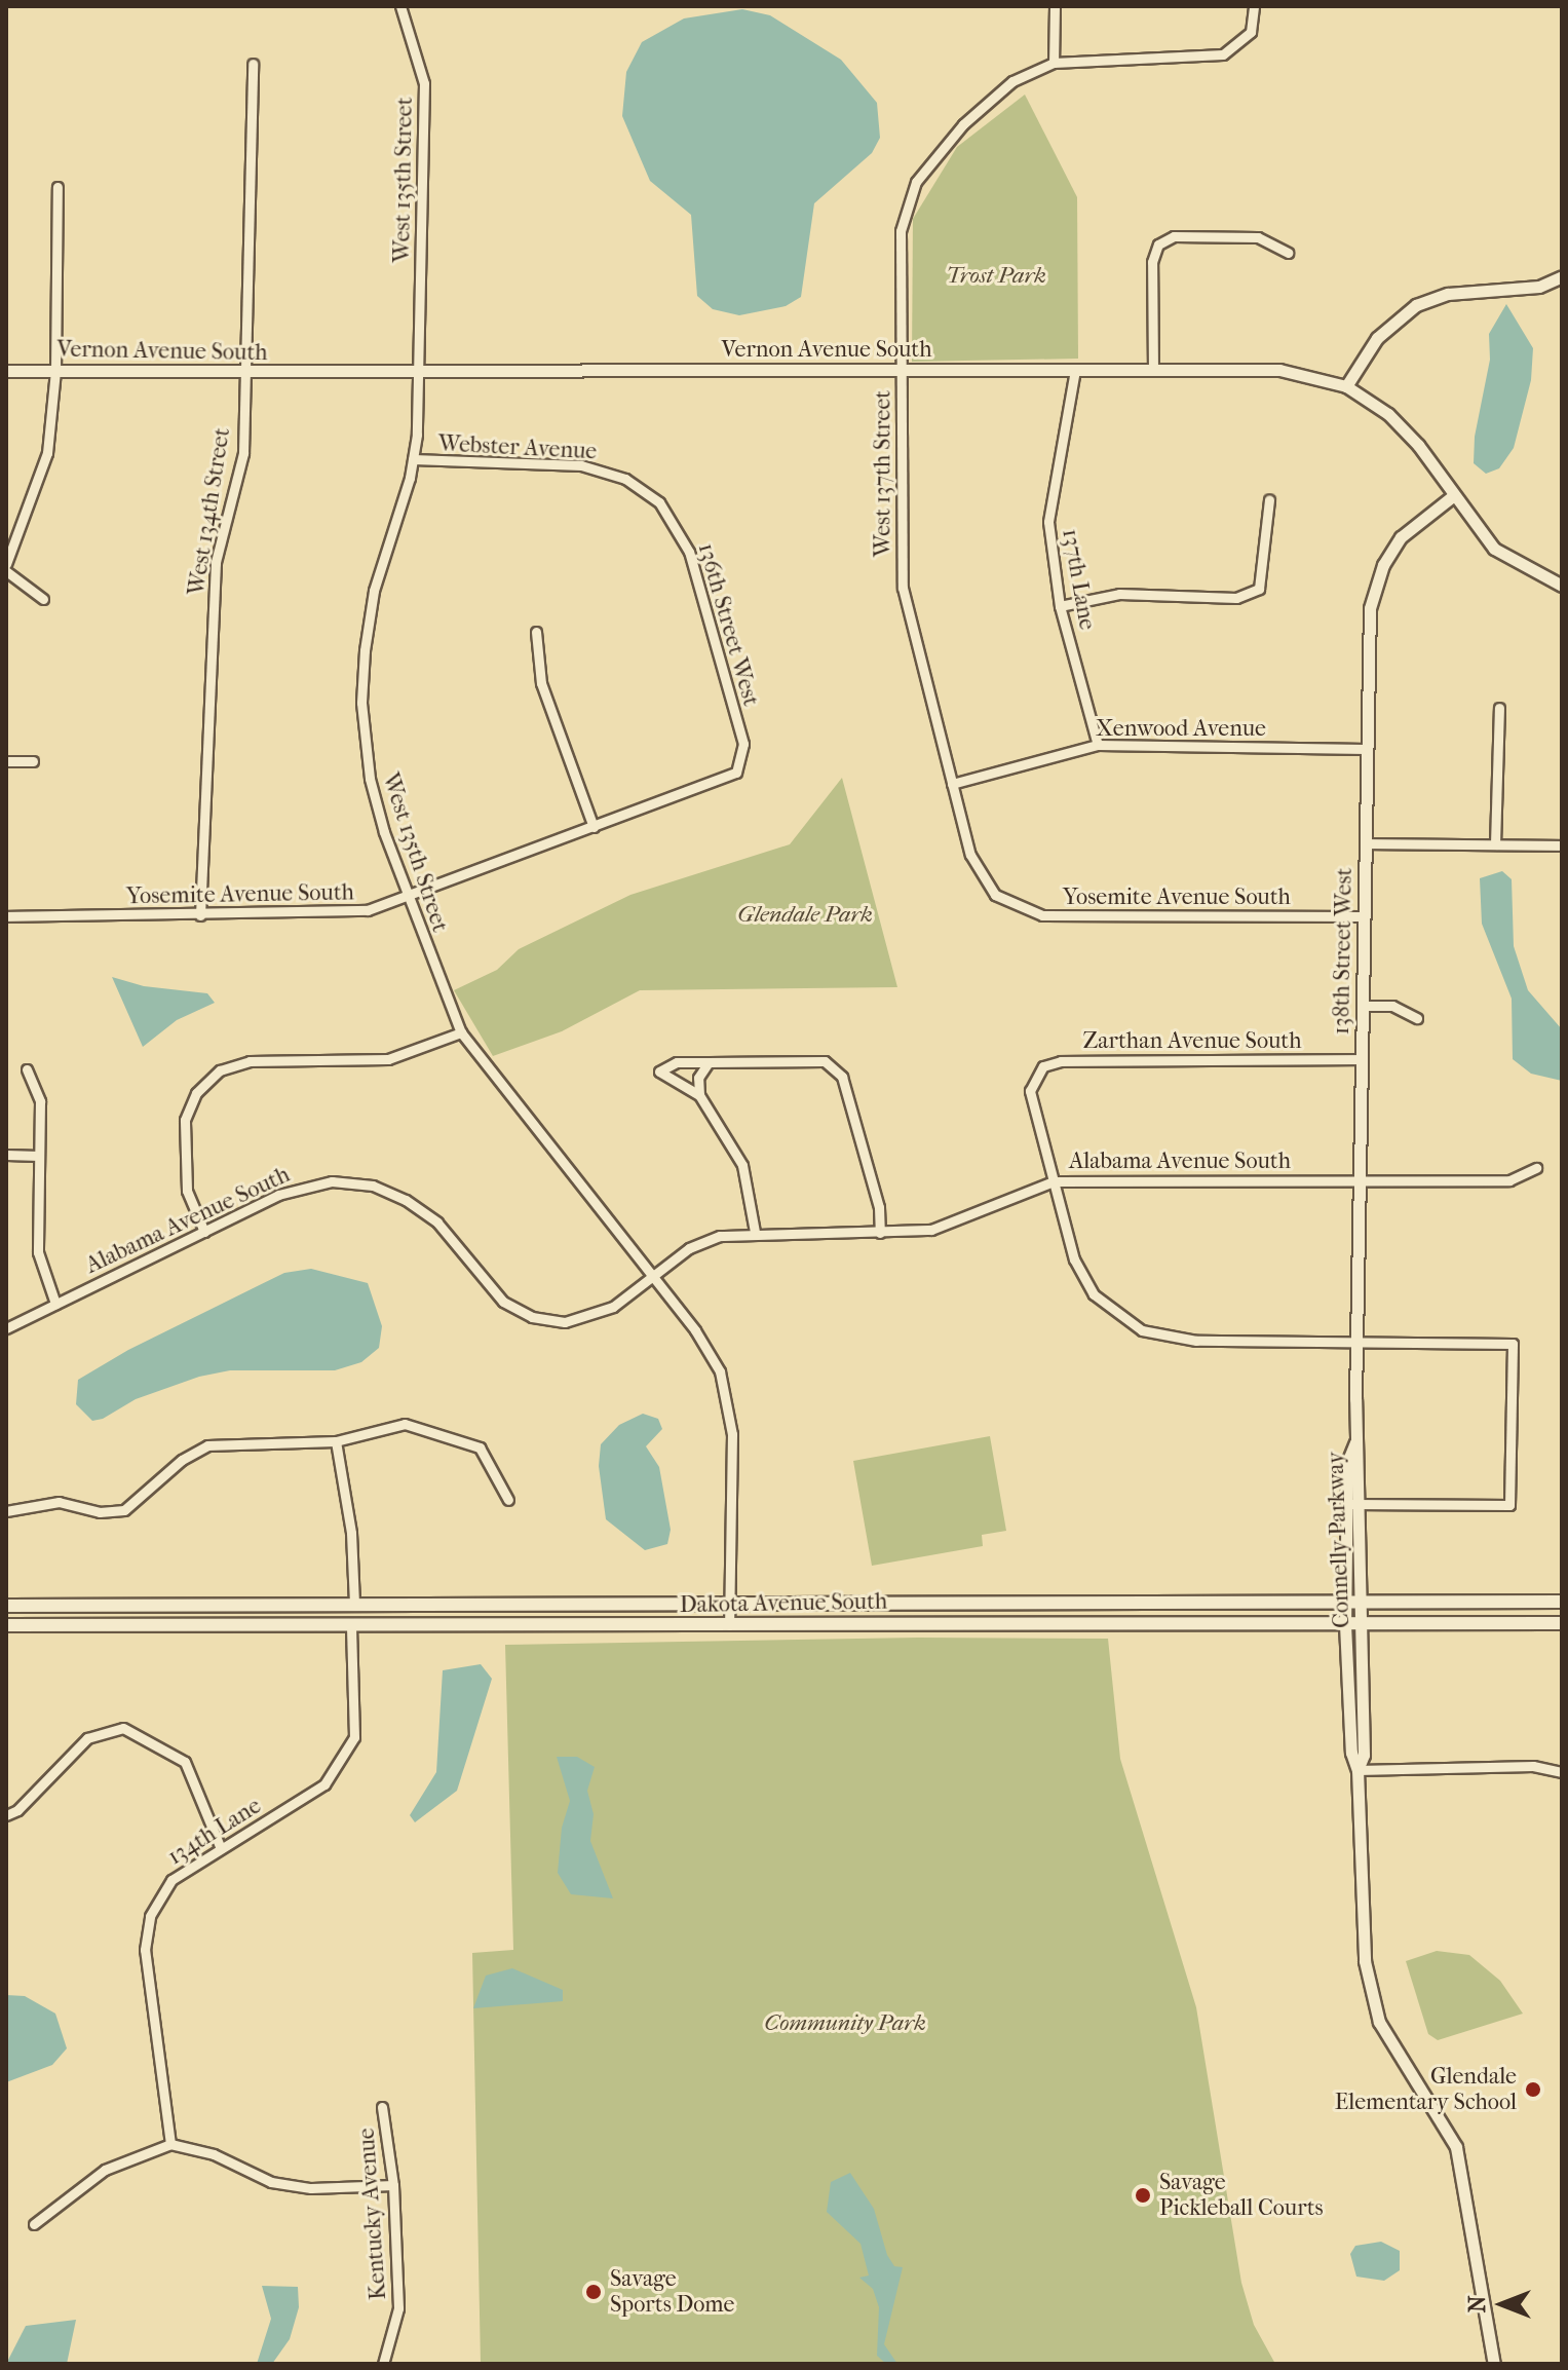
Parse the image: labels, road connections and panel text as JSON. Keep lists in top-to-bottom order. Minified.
{"streets":{"main road":["Dakota Avenue South"],"street":["West 135th Street","Vernon Avenue South","Webster Avenue","West 137th Street","West 134th Street","137th Lane","136th Street West","Xenwood Avenue","Yosemite Avenue South","138th Street West","Zarthan Avenue South","Alabama Avenue South","Connelly Parkway","134th Lane","Kentucky Avenue"]},"crossings":[["West 135th Street","Vernon Avenue South"],["West 135th Street","Webster Avenue"],["West 135th Street","Yosemite Avenue South"],["West 135th Street","Alabama Avenue South"],["West 135th Street","Dakota Avenue South"],["Vernon Avenue South","West 137th Street"],["Vernon Avenue South","West 134th Street"],["Vernon Avenue South","137th Lane"],["Vernon Avenue South","138th Street West"],["Webster Avenue","136th Street West"],["West 137th Street","Xenwood Avenue"],["West 137th Street","Yosemite Avenue South"],["West 134th Street","Yosemite Avenue South"],["137th Lane","Xenwood Avenue"],["136th Street West","Yosemite Avenue South"],["Xenwood Avenue","138th Street West"],["Yosemite Avenue South","138th Street West"],["138th Street West","Zarthan Avenue South"],["138th Street West","Alabama Avenue South"],["138th Street West","Connelly Parkway"],["Zarthan Avenue South","Alabama Avenue South"],["Connelly Parkway","Dakota Avenue South"],["Dakota Avenue South","134th Lane"]],"parks":["Trost Park","Glendale Park","Community Park"],"places":["Glendale Elementary School","Savage Pickleball Courts","Savage Sports Dome"],"north":"left"}
